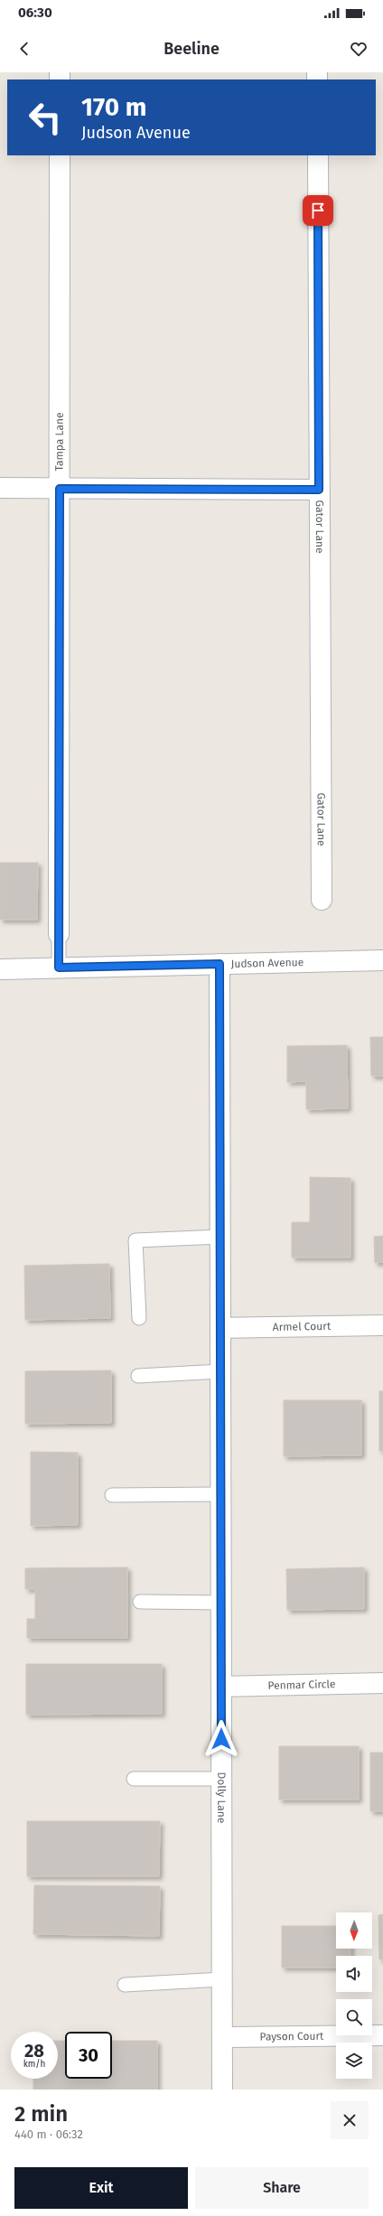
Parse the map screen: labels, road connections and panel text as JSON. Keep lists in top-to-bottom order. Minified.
{"streets":{"street":["Tampa Lane","Gator Lane","Judson Avenue","Armel Court","Penmar Circle","Dolly Lane","Payson Court"]},"crossings":[["Tampa Lane","Judson Avenue"],["Judson Avenue","Dolly Lane"],["Armel Court","Dolly Lane"],["Penmar Circle","Dolly Lane"],["Dolly Lane","Payson Court"]],"north":"bottom","page":{"status":"06:30","header":"Beeline","turn":["170 m","Judson Avenue"],"speed":"28 km/h","limit":"30","heading":["2 min","440 m · 06:32"],"buttons":["Exit","Share"]}}
